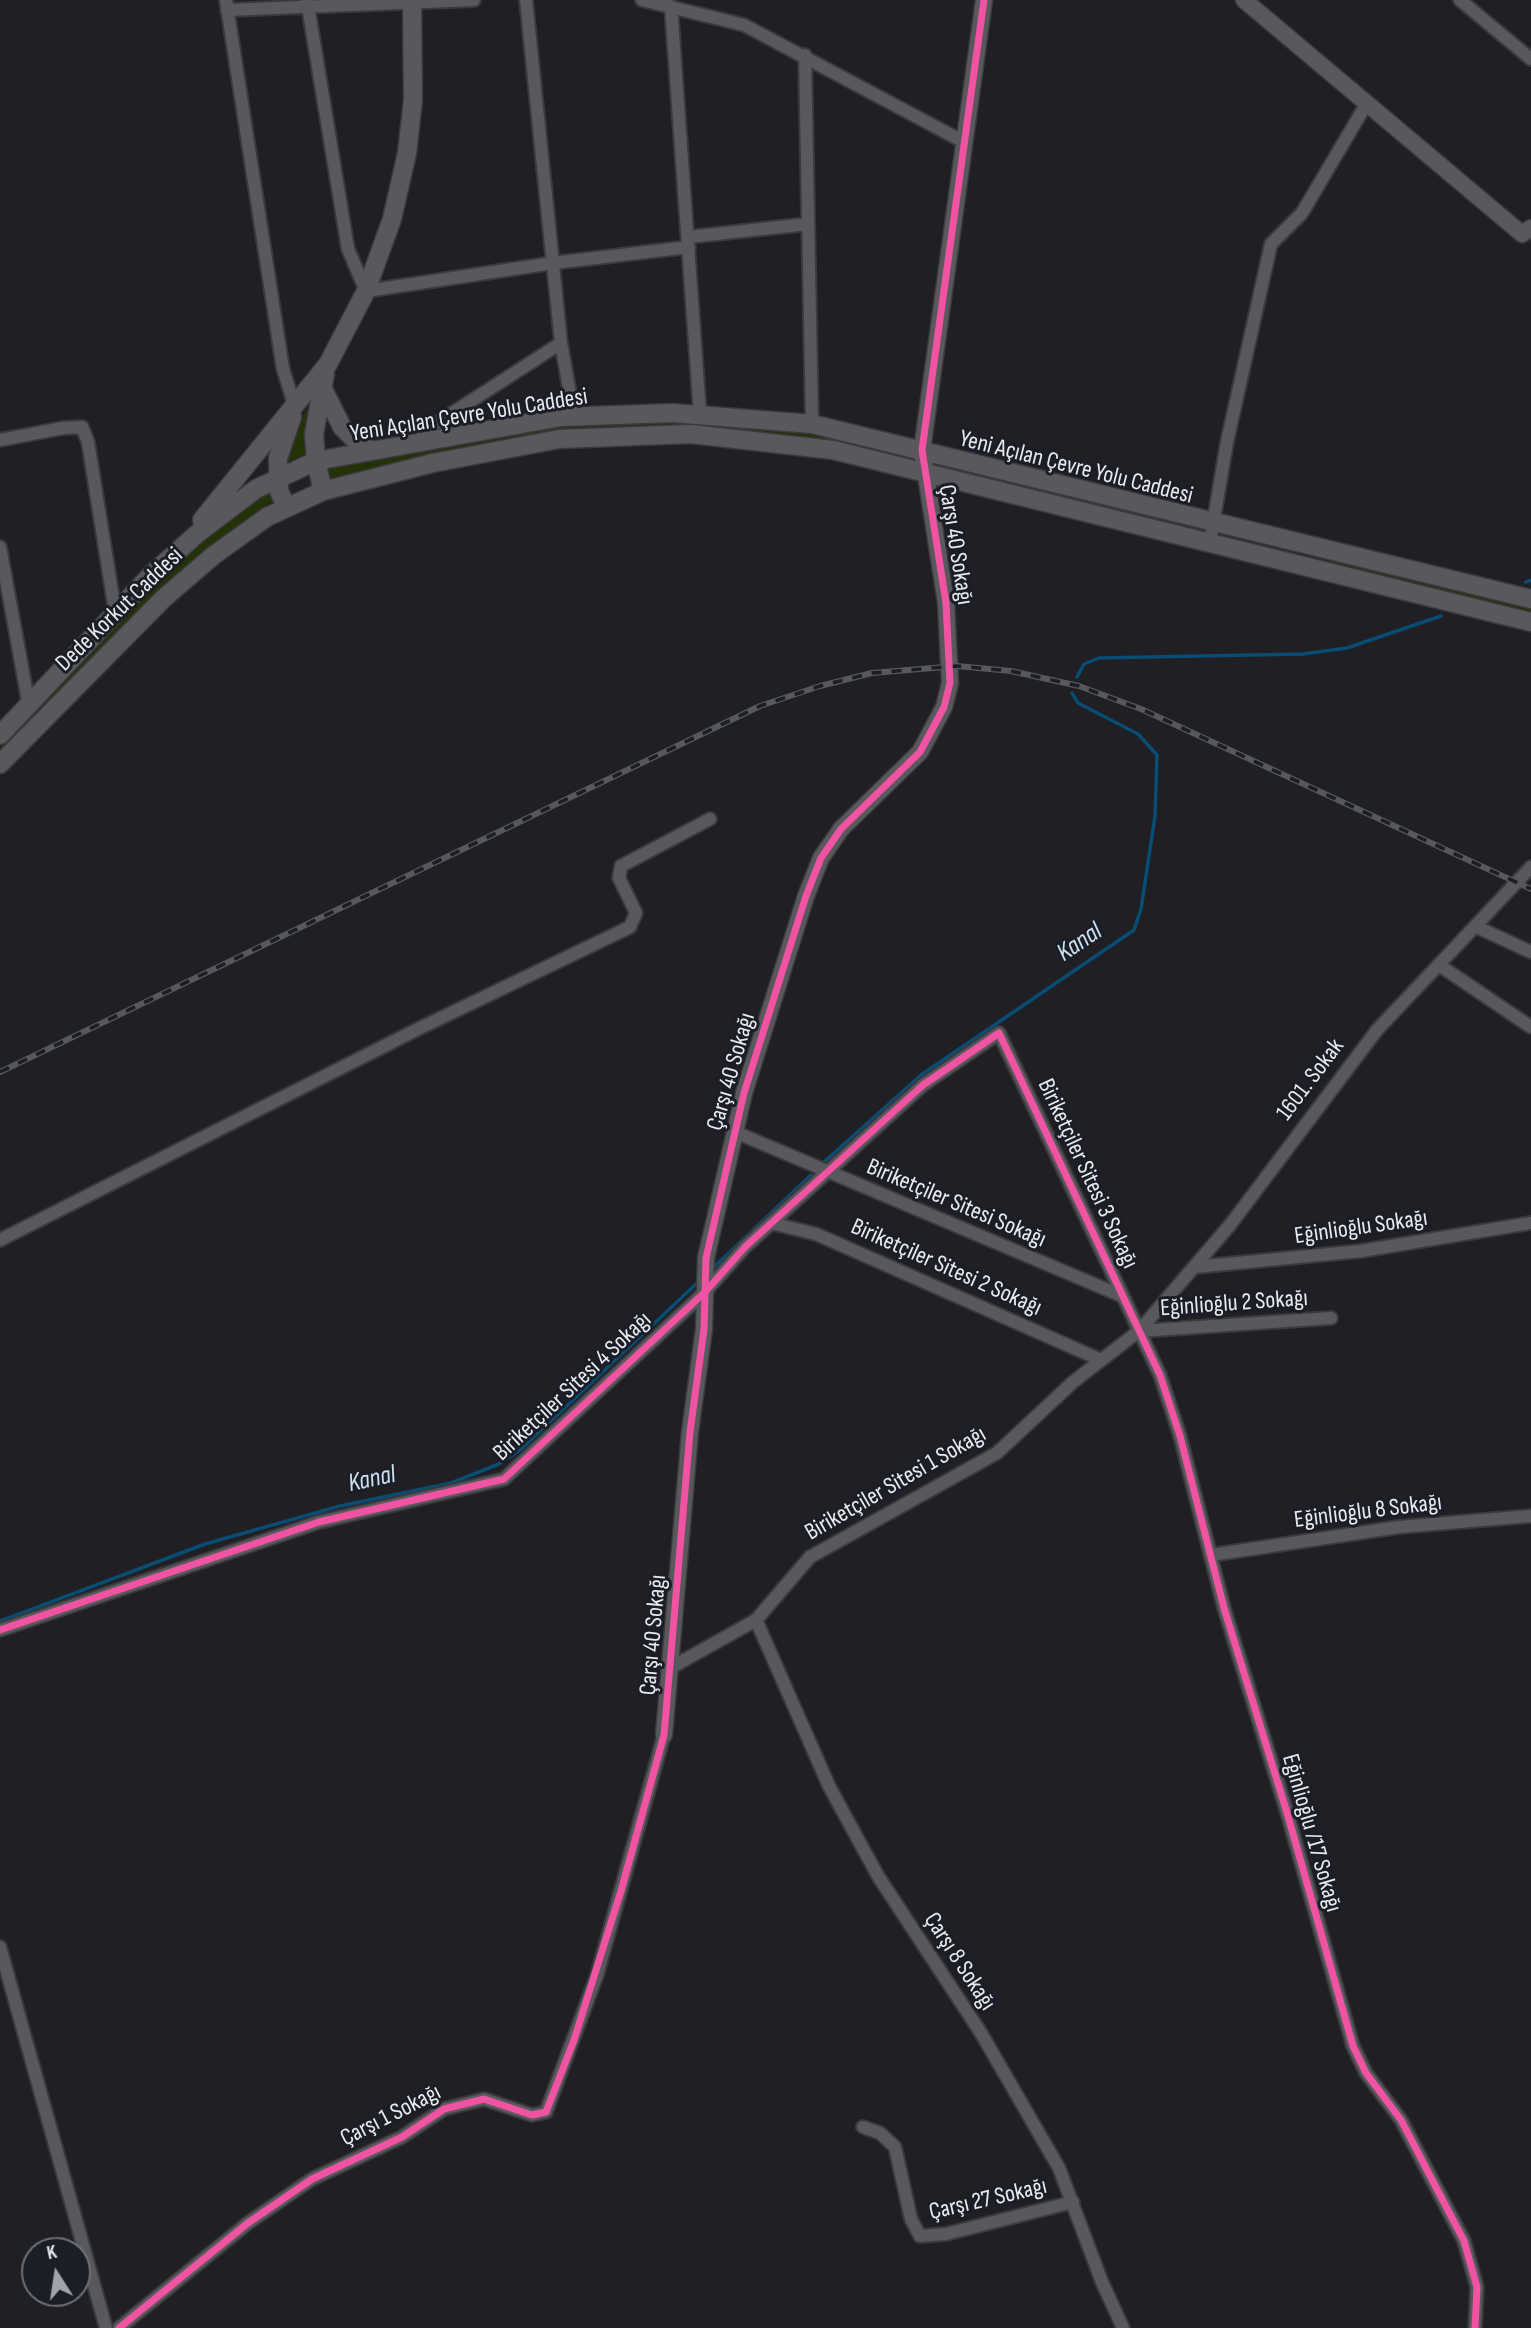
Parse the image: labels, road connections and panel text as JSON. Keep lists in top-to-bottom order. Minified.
{"streets":{"main road":["Yeni Açılan Çevre Yolu Caddesi","Dede Korkut Caddesi"],"street":["Çarşı 40 Sokağı","1601. Sokak","Biriketçiler Sitesi 3 Sokağı","Biriketçiler Sitesi Sokağı","Eğinlioğlu Sokağı","Biriketçiler Sitesi 2 Sokağı","Eğinlioğlu 2 Sokağı","Biriketçiler Sitesi 4 Sokağı","Biriketçiler Sitesi 1 Sokağı","Eğinlioğlu 8 Sokağı","Eğinlioğlu /17 Sokağı","Çarşı 8 Sokağı","Çarşı 1 Sokağı","Çarşı 27 Sokağı"]},"crossings":[["Yeni Açılan Çevre Yolu Caddesi","Çarşı 40 Sokağı"],["Yeni Açılan Çevre Yolu Caddesi","Dede Korkut Caddesi"],["Çarşı 40 Sokağı","Biriketçiler Sitesi Sokağı"],["Çarşı 40 Sokağı","Biriketçiler Sitesi 4 Sokağı"],["Çarşı 40 Sokağı","Biriketçiler Sitesi 1 Sokağı"],["Çarşı 40 Sokağı","Çarşı 1 Sokağı"],["1601. Sokak","Biriketçiler Sitesi 3 Sokağı"],["1601. Sokak","Eğinlioğlu Sokağı"],["1601. Sokak","Eğinlioğlu 2 Sokağı"],["1601. Sokak","Biriketçiler Sitesi 1 Sokağı"],["1601. Sokak","Eğinlioğlu /17 Sokağı"],["Biriketçiler Sitesi 3 Sokağı","Biriketçiler Sitesi Sokağı"],["Biriketçiler Sitesi 3 Sokağı","Eğinlioğlu 2 Sokağı"],["Biriketçiler Sitesi 3 Sokağı","Biriketçiler Sitesi 4 Sokağı"],["Biriketçiler Sitesi 3 Sokağı","Biriketçiler Sitesi 1 Sokağı"],["Biriketçiler Sitesi 3 Sokağı","Eğinlioğlu /17 Sokağı"],["Biriketçiler Sitesi Sokağı","Biriketçiler Sitesi 4 Sokağı"],["Biriketçiler Sitesi 2 Sokağı","Biriketçiler Sitesi 4 Sokağı"],["Biriketçiler Sitesi 2 Sokağı","Biriketçiler Sitesi 1 Sokağı"],["Eğinlioğlu 2 Sokağı","Biriketçiler Sitesi 1 Sokağı"],["Eğinlioğlu 2 Sokağı","Eğinlioğlu /17 Sokağı"],["Biriketçiler Sitesi 1 Sokağı","Eğinlioğlu /17 Sokağı"],["Biriketçiler Sitesi 1 Sokağı","Çarşı 8 Sokağı"],["Eğinlioğlu 8 Sokağı","Eğinlioğlu /17 Sokağı"],["Çarşı 8 Sokağı","Çarşı 27 Sokağı"]],"water":["Kanal"],"north":"top"}
